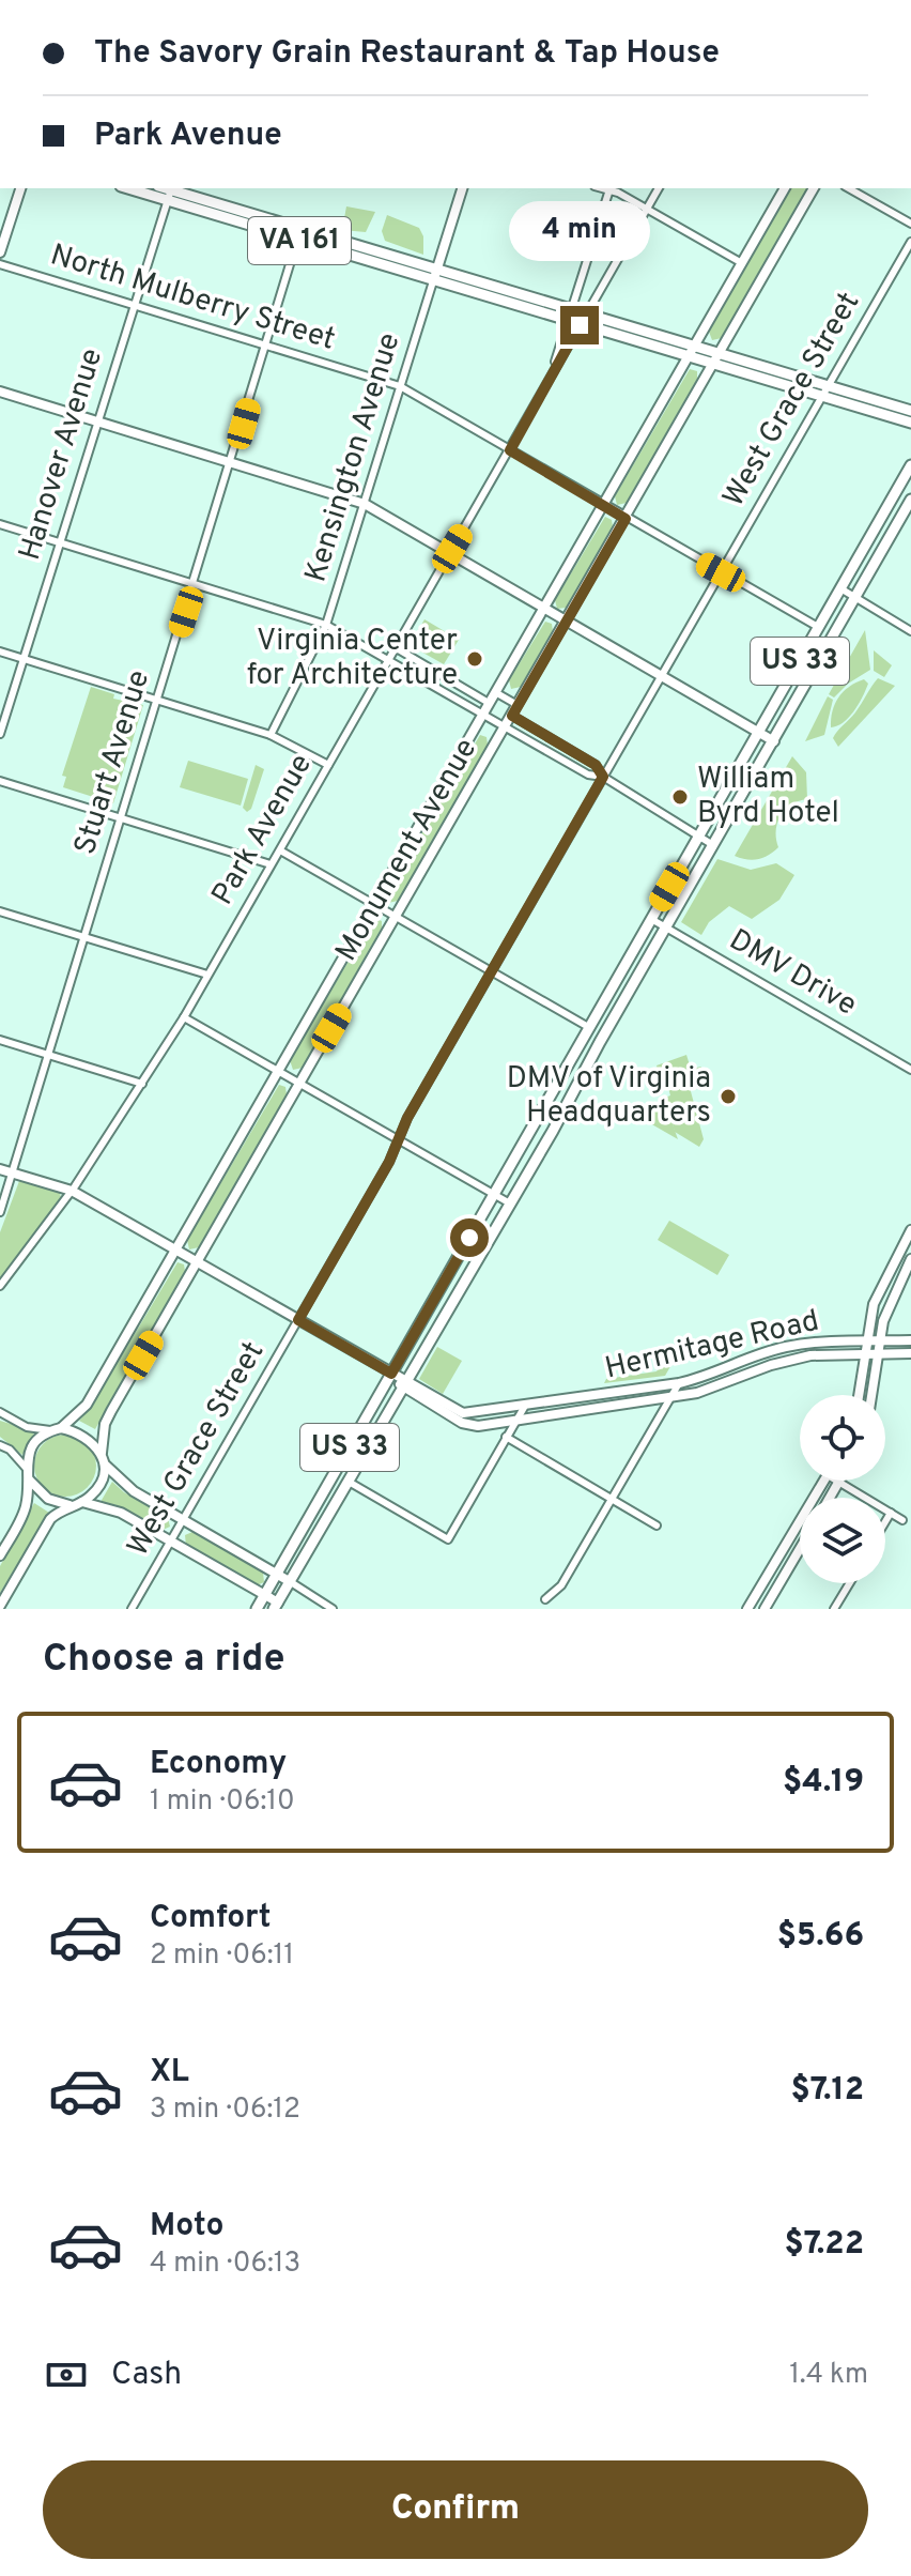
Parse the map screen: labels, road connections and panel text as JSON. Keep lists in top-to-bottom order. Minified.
{"streets":{"main road":["VA 161","US 33"],"street":["North Mulberry Street","West Grace Street","Hanover Avenue","Kensington Avenue","Stuart Avenue","Park Avenue","Monument Avenue","DMV Drive","Hermitage Road"]},"crossings":[["VA 161","West Grace Street"],["VA 161","Hanover Avenue"],["VA 161","Kensington Avenue"],["VA 161","Stuart Avenue"],["VA 161","Park Avenue"],["VA 161","Monument Avenue"],["North Mulberry Street","West Grace Street"],["North Mulberry Street","Hanover Avenue"],["North Mulberry Street","Kensington Avenue"],["North Mulberry Street","US 33"],["North Mulberry Street","Stuart Avenue"],["North Mulberry Street","Park Avenue"],["North Mulberry Street","Monument Avenue"],["US 33","DMV Drive"],["US 33","Hermitage Road"]],"places":["Virginia Center for Architecture","William Byrd Hotel","DMV of Virginia Headquarters"],"page":{"banner":["The Savory Grain Restaurant & Tap House","Park Avenue"],"bubble":"4 min","heading":"Choose a ride","list":[{"name":"Economy","note":"1 min · 06:10","value":"$4.19"},{"name":"Comfort","note":"2 min · 06:11","value":"$5.66"},{"name":"XL","note":"3 min · 06:12","value":"$7.12"},{"name":"Moto","note":"4 min · 06:13","value":"$7.22"}],"pay":["Cash","1.4 km"],"buttons":"Confirm"}}
